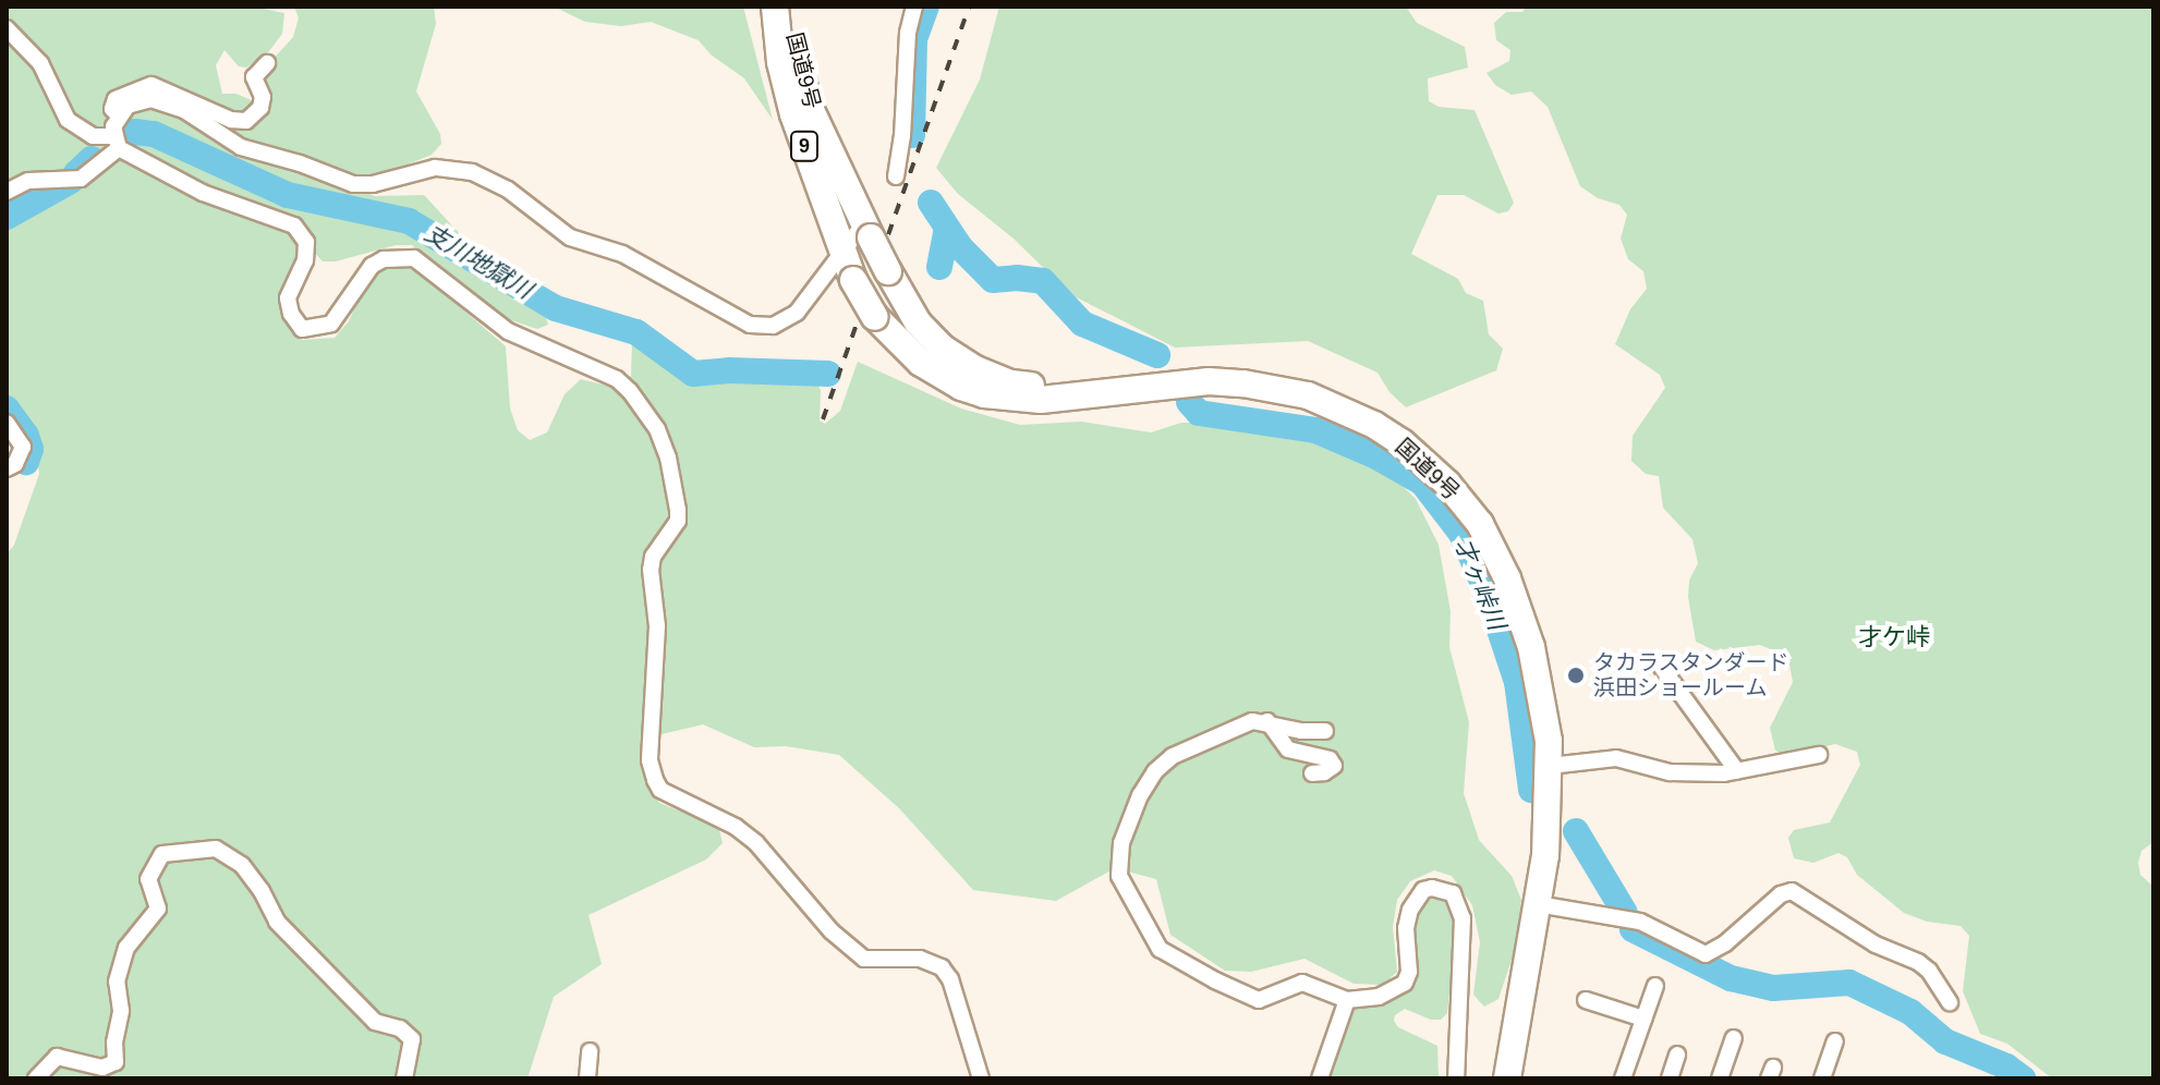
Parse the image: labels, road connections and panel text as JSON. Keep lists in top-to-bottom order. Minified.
{"streets":{"highway":["国道9号","9"]},"districts":["才ケ峠"],"water":["支川地獄川","才ヶ峠川"],"places":["タカラスタンダード 浜田ショールーム"]}
